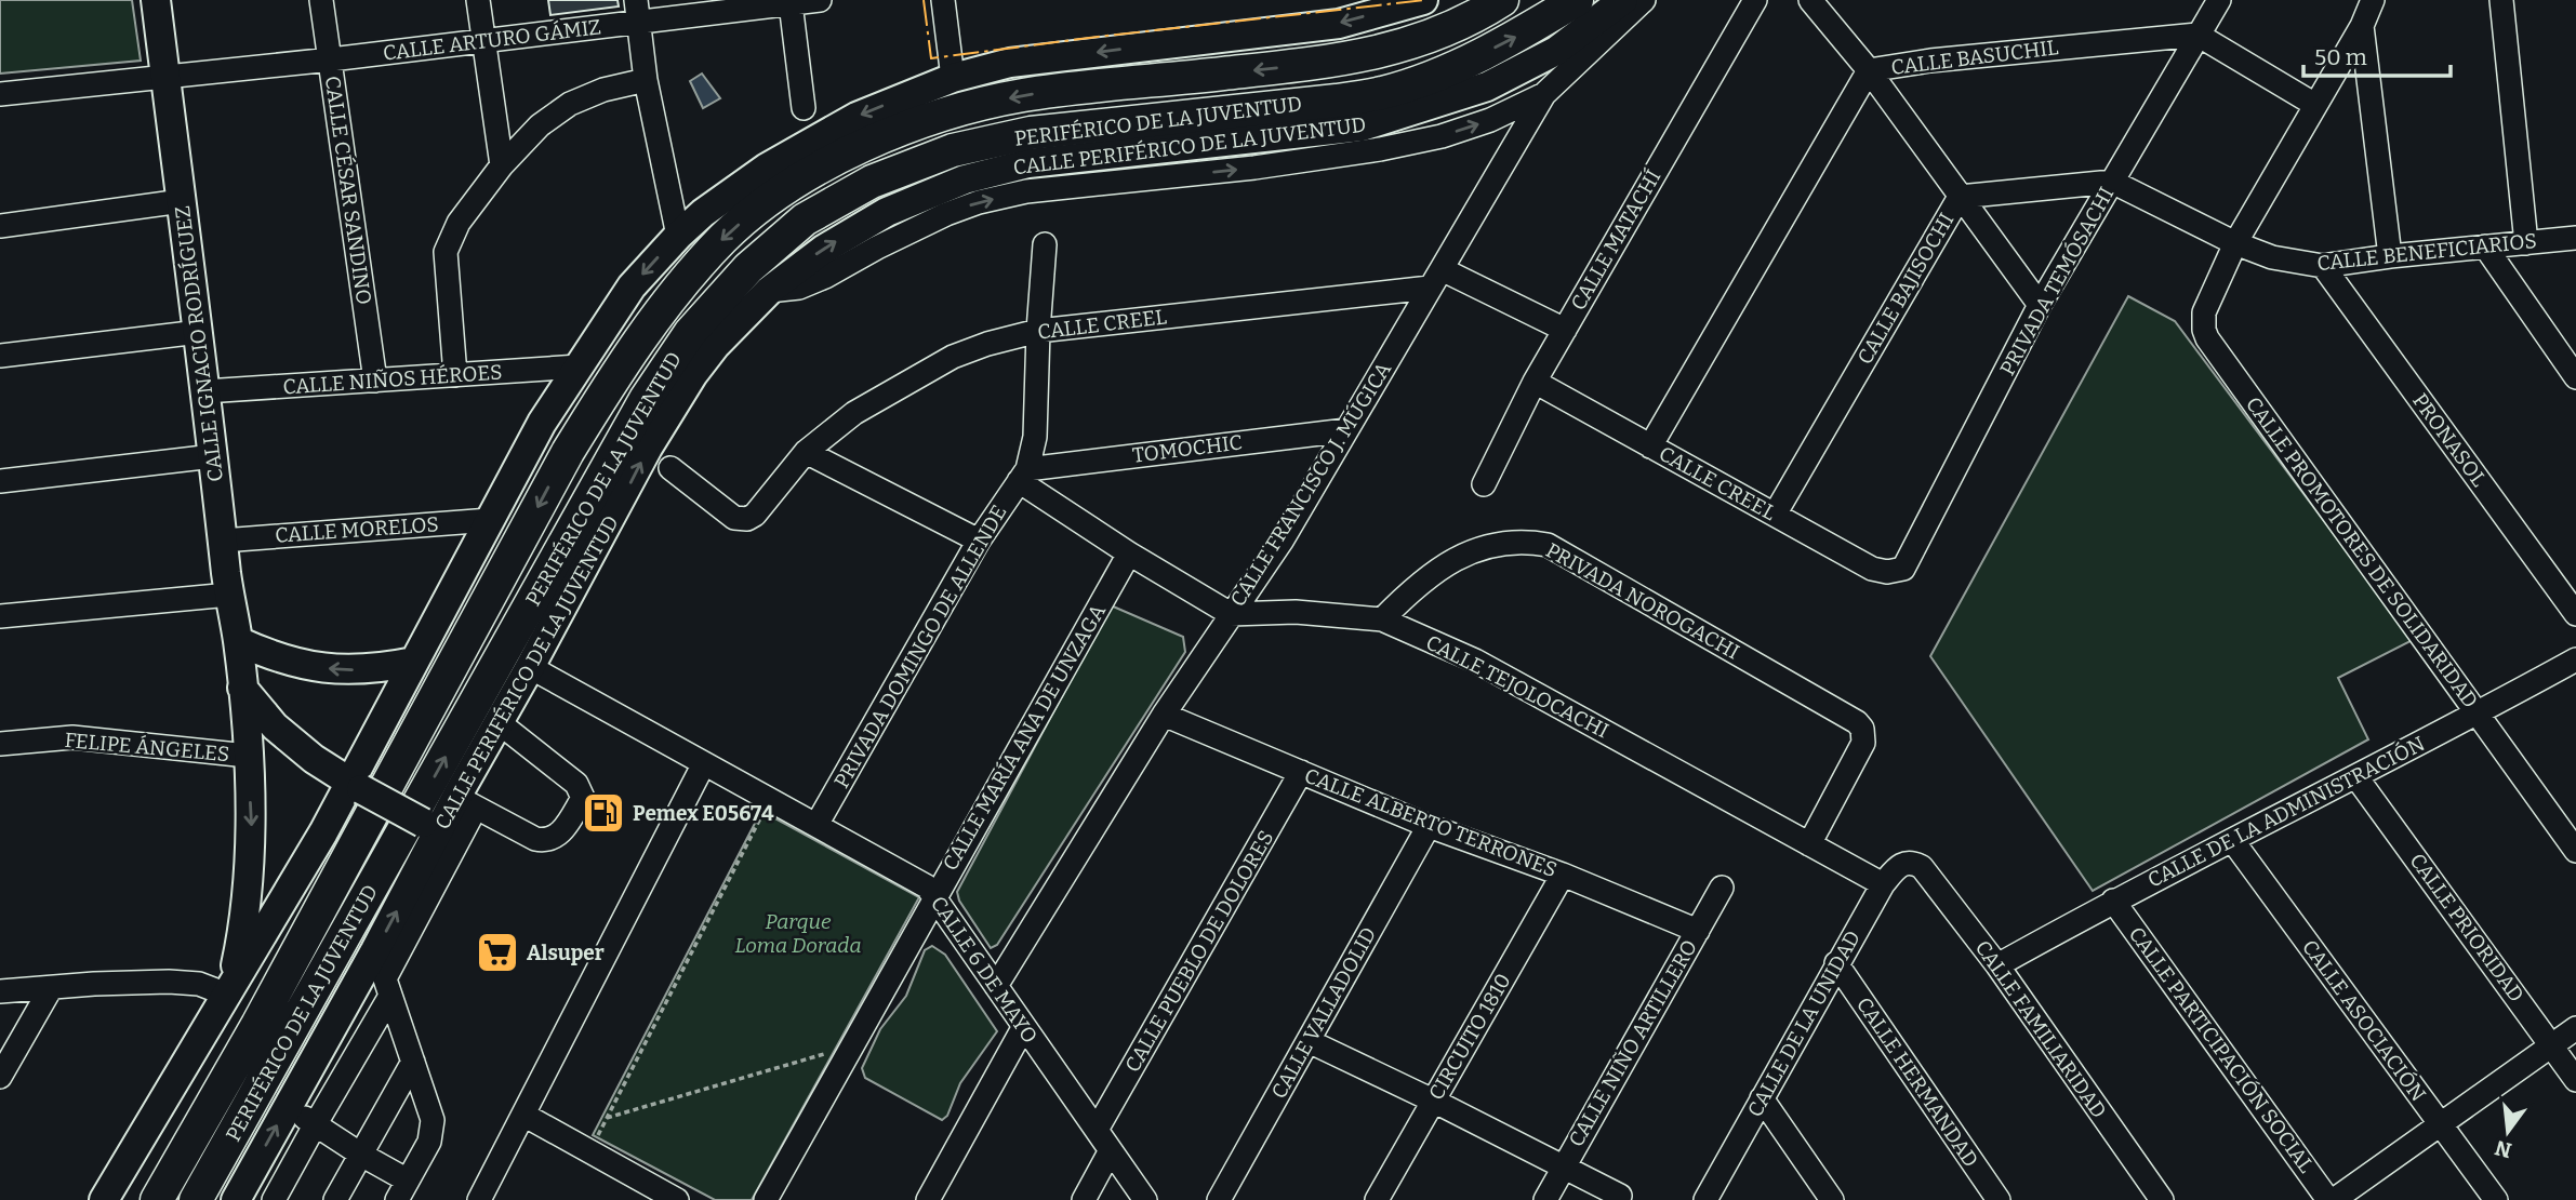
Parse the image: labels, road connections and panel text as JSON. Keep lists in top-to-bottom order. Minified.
{"streets":{"highway":["PERIFÉRICO DE LA JUVENTUD"],"main road":["CALLE PERIFÉRICO DE LA JUVENTUD","CALLE IGNACIO RODRÍGUEZ"],"street":["CALLE ARTURO GÁMIZ","CALLE BASUCHIL","CALLE CÉSAR SANDINO","CALLE MATACHÍ","CALLE BENEFICIARIOS","PRIVADA TEMÓSACHI","CALLE BAJISOCHI","CALLE CREEL","CALLE NIÑOS HÉROES","PRONASOL","TOMOCHIC","CALLE FRANCISCO J. MÚGICA","CALLE MORELOS","CALLE PROMOTORES DE SOLIDARIDAD","PRIVADA NOROGACHI","PRIVADA DOMINGO DE ALLENDE","CALLE TEJOLOCACHI","CALLE MARÍA ANA DE UNZAGA","FELIPE ÁNGELES","CALLE DE LA ADMINISTRACIÓN","CALLE ALBERTO TERRONES","CALLE PRIORIDAD","CALLE PUEBLO DE DOLORES","CALLE 6 DE MAYO","CALLE VALLADOLID","CALLE ASOCIACIÓN","CALLE DE LA UNIDAD","CALLE FAMILIARIDAD","CIRCUITO 1810","CALLE NIÑO ARTILLERO","CALLE PARTICIPACIÓN SOCIAL","CALLE HERMANDAD"]},"crossings":[["CALLE ARTURO GÁMIZ","CALLE CÉSAR SANDINO"],["CALLE ARTURO GÁMIZ","CALLE IGNACIO RODRÍGUEZ"],["CALLE BASUCHIL","PRIVADA TEMÓSACHI"],["CALLE BASUCHIL","CALLE CREEL"],["CALLE PERIFÉRICO DE LA JUVENTUD","CALLE 6 DE MAYO"],["CALLE CÉSAR SANDINO","CALLE NIÑOS HÉROES"],["CALLE MATACHÍ","CALLE CREEL"],["CALLE BENEFICIARIOS","PRONASOL"],["CALLE BENEFICIARIOS","CALLE PROMOTORES DE SOLIDARIDAD"],["PRIVADA TEMÓSACHI","CALLE BAJISOCHI"],["PRIVADA TEMÓSACHI","CALLE CREEL"],["CALLE BAJISOCHI","CALLE CREEL"],["CALLE CREEL","CALLE FRANCISCO J. MÚGICA"],["CALLE IGNACIO RODRÍGUEZ","CALLE NIÑOS HÉROES"],["CALLE IGNACIO RODRÍGUEZ","CALLE MORELOS"],["CALLE IGNACIO RODRÍGUEZ","FELIPE ÁNGELES"],["TOMOCHIC","CALLE FRANCISCO J. MÚGICA"],["TOMOCHIC","PRIVADA DOMINGO DE ALLENDE"],["CALLE FRANCISCO J. MÚGICA","CALLE TEJOLOCACHI"],["CALLE FRANCISCO J. MÚGICA","CALLE ALBERTO TERRONES"],["CALLE FRANCISCO J. MÚGICA","CALLE 6 DE MAYO"],["CALLE PROMOTORES DE SOLIDARIDAD","CALLE DE LA ADMINISTRACIÓN"],["PRIVADA NOROGACHI","CALLE TEJOLOCACHI"],["PRIVADA DOMINGO DE ALLENDE","CALLE 6 DE MAYO"],["CALLE TEJOLOCACHI","CALLE DE LA UNIDAD"],["CALLE MARÍA ANA DE UNZAGA","CALLE 6 DE MAYO"],["CALLE DE LA ADMINISTRACIÓN","CALLE PRIORIDAD"],["CALLE DE LA ADMINISTRACIÓN","CALLE ASOCIACIÓN"],["CALLE DE LA ADMINISTRACIÓN","CALLE FAMILIARIDAD"],["CALLE DE LA ADMINISTRACIÓN","CALLE PARTICIPACIÓN SOCIAL"],["CALLE ALBERTO TERRONES","CALLE PUEBLO DE DOLORES"],["CALLE ALBERTO TERRONES","CALLE VALLADOLID"],["CALLE ALBERTO TERRONES","CIRCUITO 1810"],["CALLE ALBERTO TERRONES","CALLE NIÑO ARTILLERO"],["CALLE PUEBLO DE DOLORES","CALLE 6 DE MAYO"],["CALLE DE LA UNIDAD","CALLE FAMILIARIDAD"],["CALLE DE LA UNIDAD","CALLE HERMANDAD"]],"parks":["Parque Loma Dorada"],"places":{"fuel station":["Pemex E05674"],"supermarket":["Alsuper"]},"scale_bar":"50 m","north":"bottom"}
